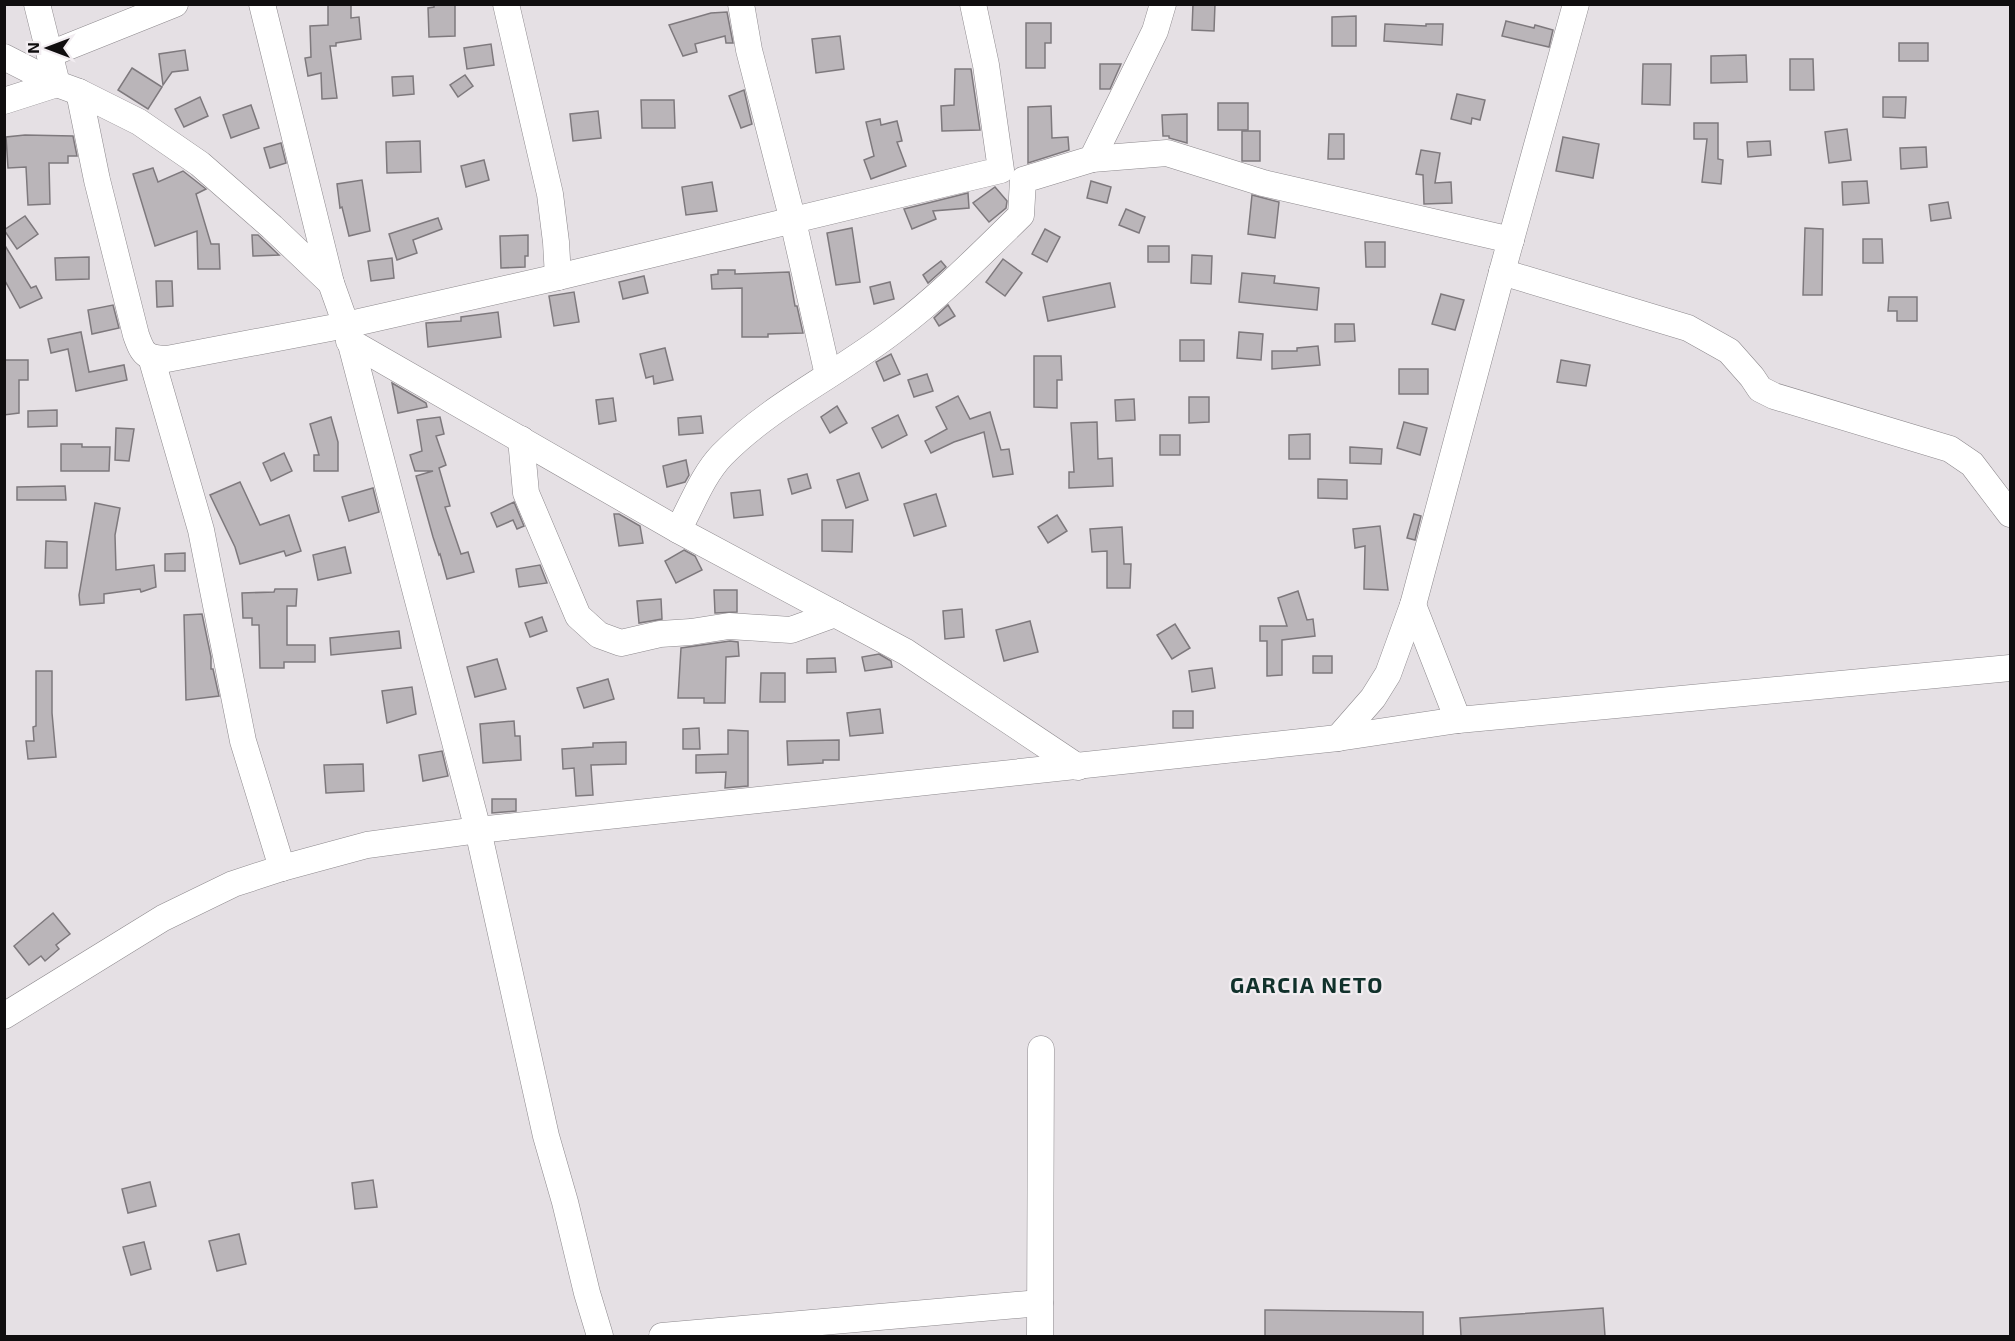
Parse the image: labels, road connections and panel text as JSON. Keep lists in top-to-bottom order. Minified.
{"districts":["GARCIA NETO"],"north":"left"}
